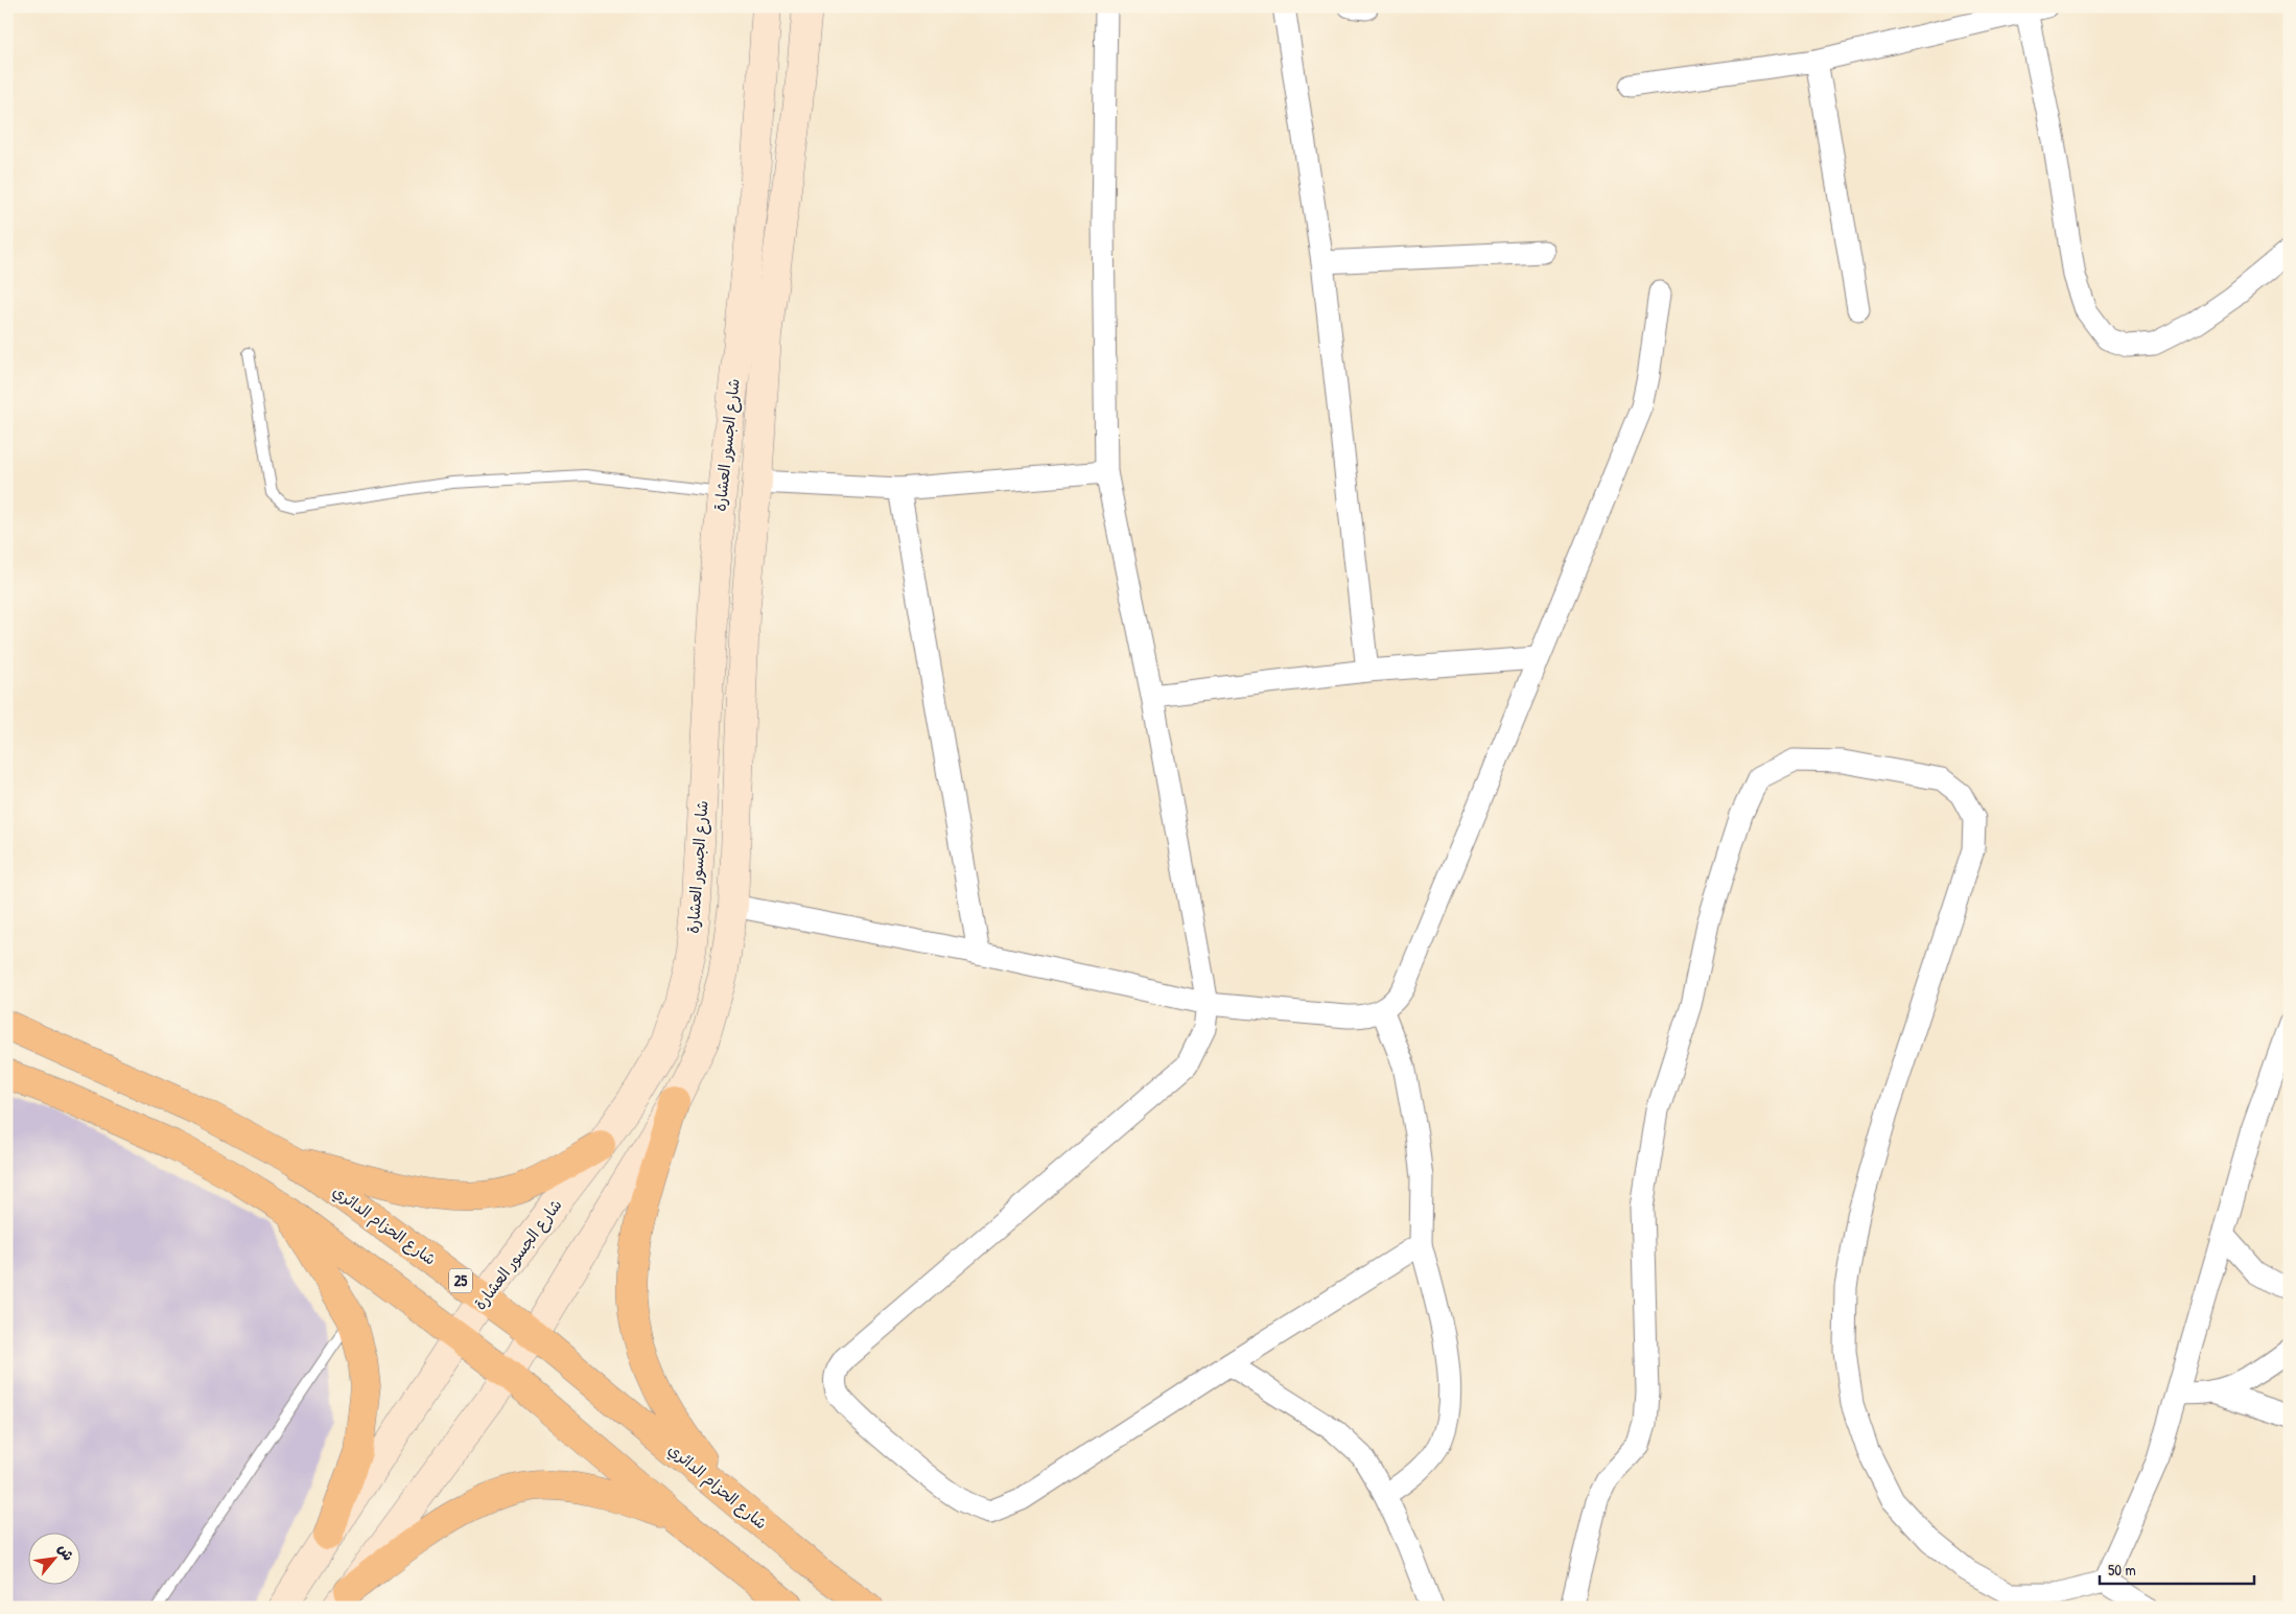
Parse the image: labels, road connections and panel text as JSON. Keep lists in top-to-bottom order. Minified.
{"streets":{"main road":["شارع الجسور العشارة","شارع الحزام الدائري","25"]},"crossings":[["شارع الجسور العشارة","شارع الحزام الدائري"]],"scale_bar":"50 m","north":"top right"}
